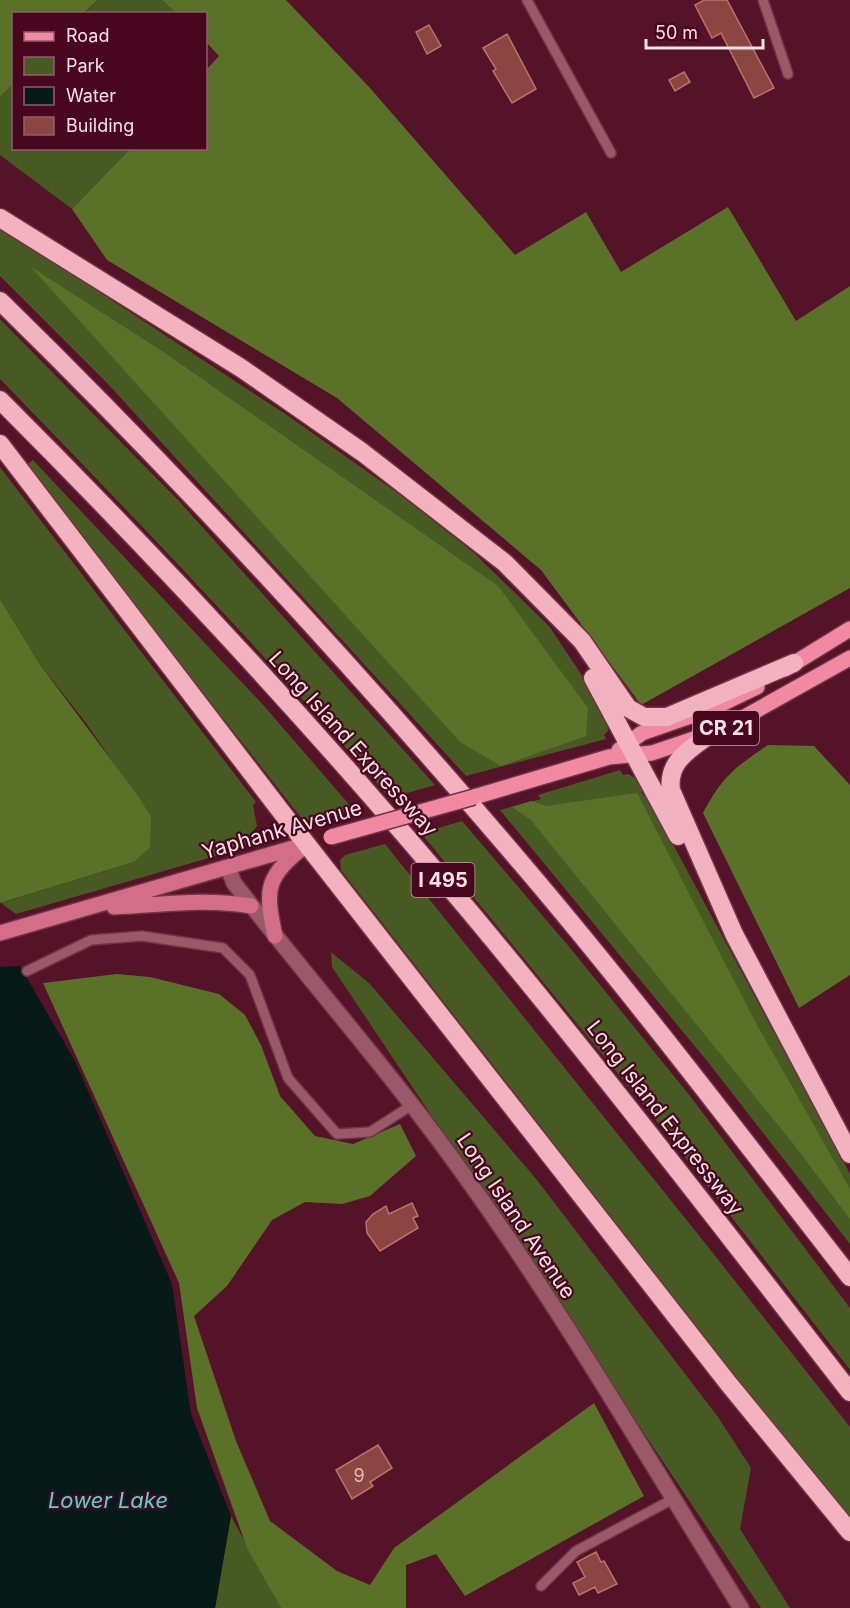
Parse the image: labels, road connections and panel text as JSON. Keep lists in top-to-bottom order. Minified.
{"streets":{"highway":["Long Island Expressway","I 495"],"main road":["CR 21","Yaphank Avenue"],"street":["Long Island Avenue"]},"crossings":[["Yaphank Avenue","Long Island Avenue"]],"water":["Lower Lake"],"house_numbers":["9"],"legend":["Road","Park","Water","Building"],"scale_bar":"50 m"}
